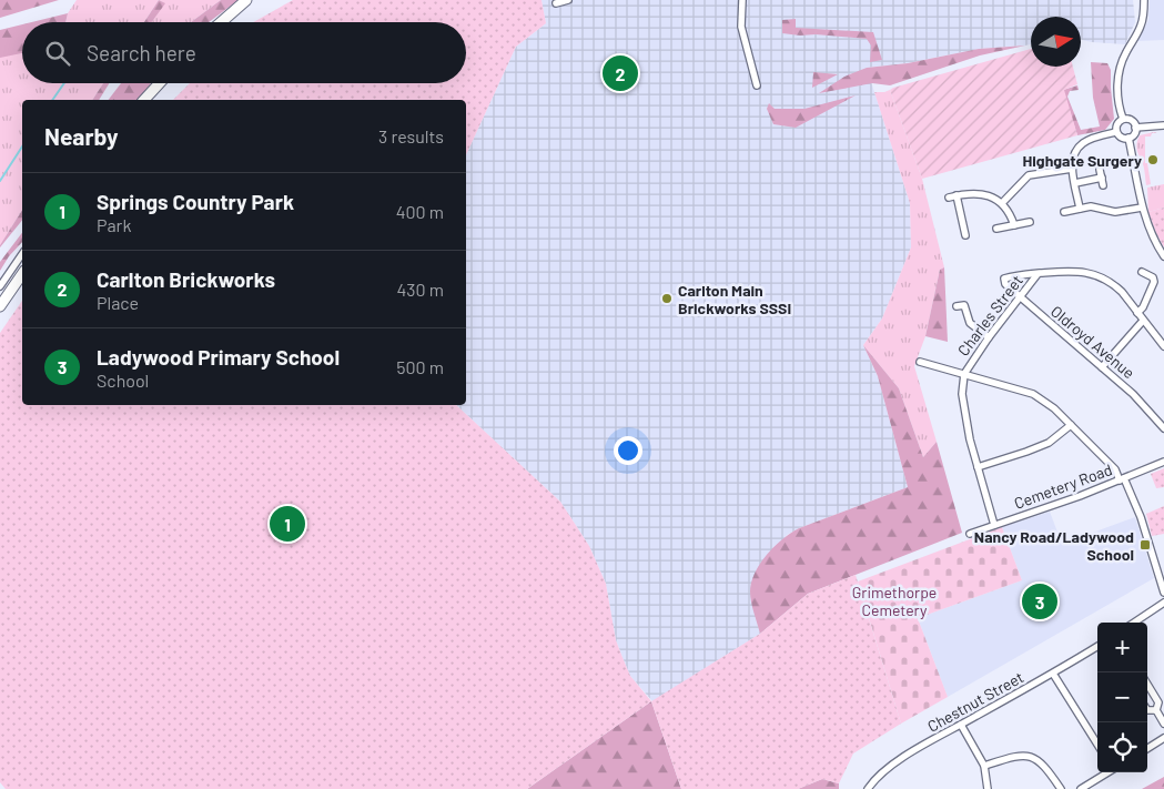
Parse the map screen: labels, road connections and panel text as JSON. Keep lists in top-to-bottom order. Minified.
{"streets":{"street":["Charles Street","Oldroyd Avenue","Cemetery Road","Chestnut Street"]},"crossings":[["Charles Street","Oldroyd Avenue"]],"parks":["Grimethorpe Cemetery"],"places":{"other":["Highgate Surgery","Carlton Main Brickworks SSSI"],"transit":["Nancy Road/Ladywood School"]},"north":"right","page":{"search":"Search here","pins":["2","1","3"],"heading":["Nearby","3 results"],"list":[{"mark":"1","name":"Springs Country Park","note":"Park","value":"400 m"},{"mark":"2","name":"Carlton Brickworks","note":"Place","value":"430 m"},{"mark":"3","name":"Ladywood Primary School","note":"School","value":"500 m"}],"map_buttons":["+","−"]}}
